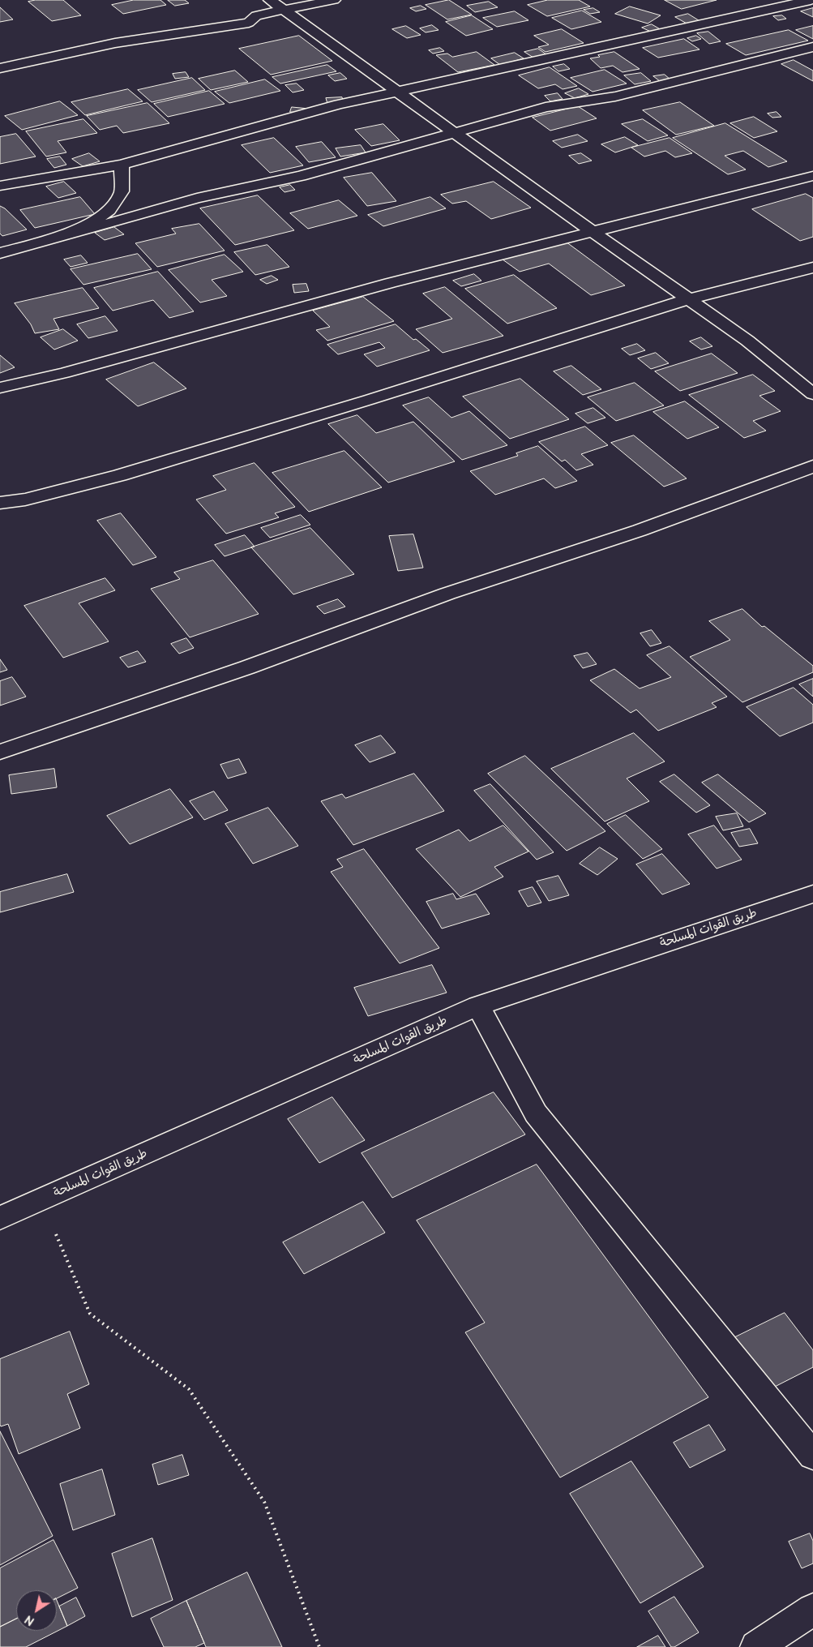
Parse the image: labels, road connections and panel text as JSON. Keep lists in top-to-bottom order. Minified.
{"streets":{"street":["طريق القوات المسلحة"]},"north":"bottom left"}
